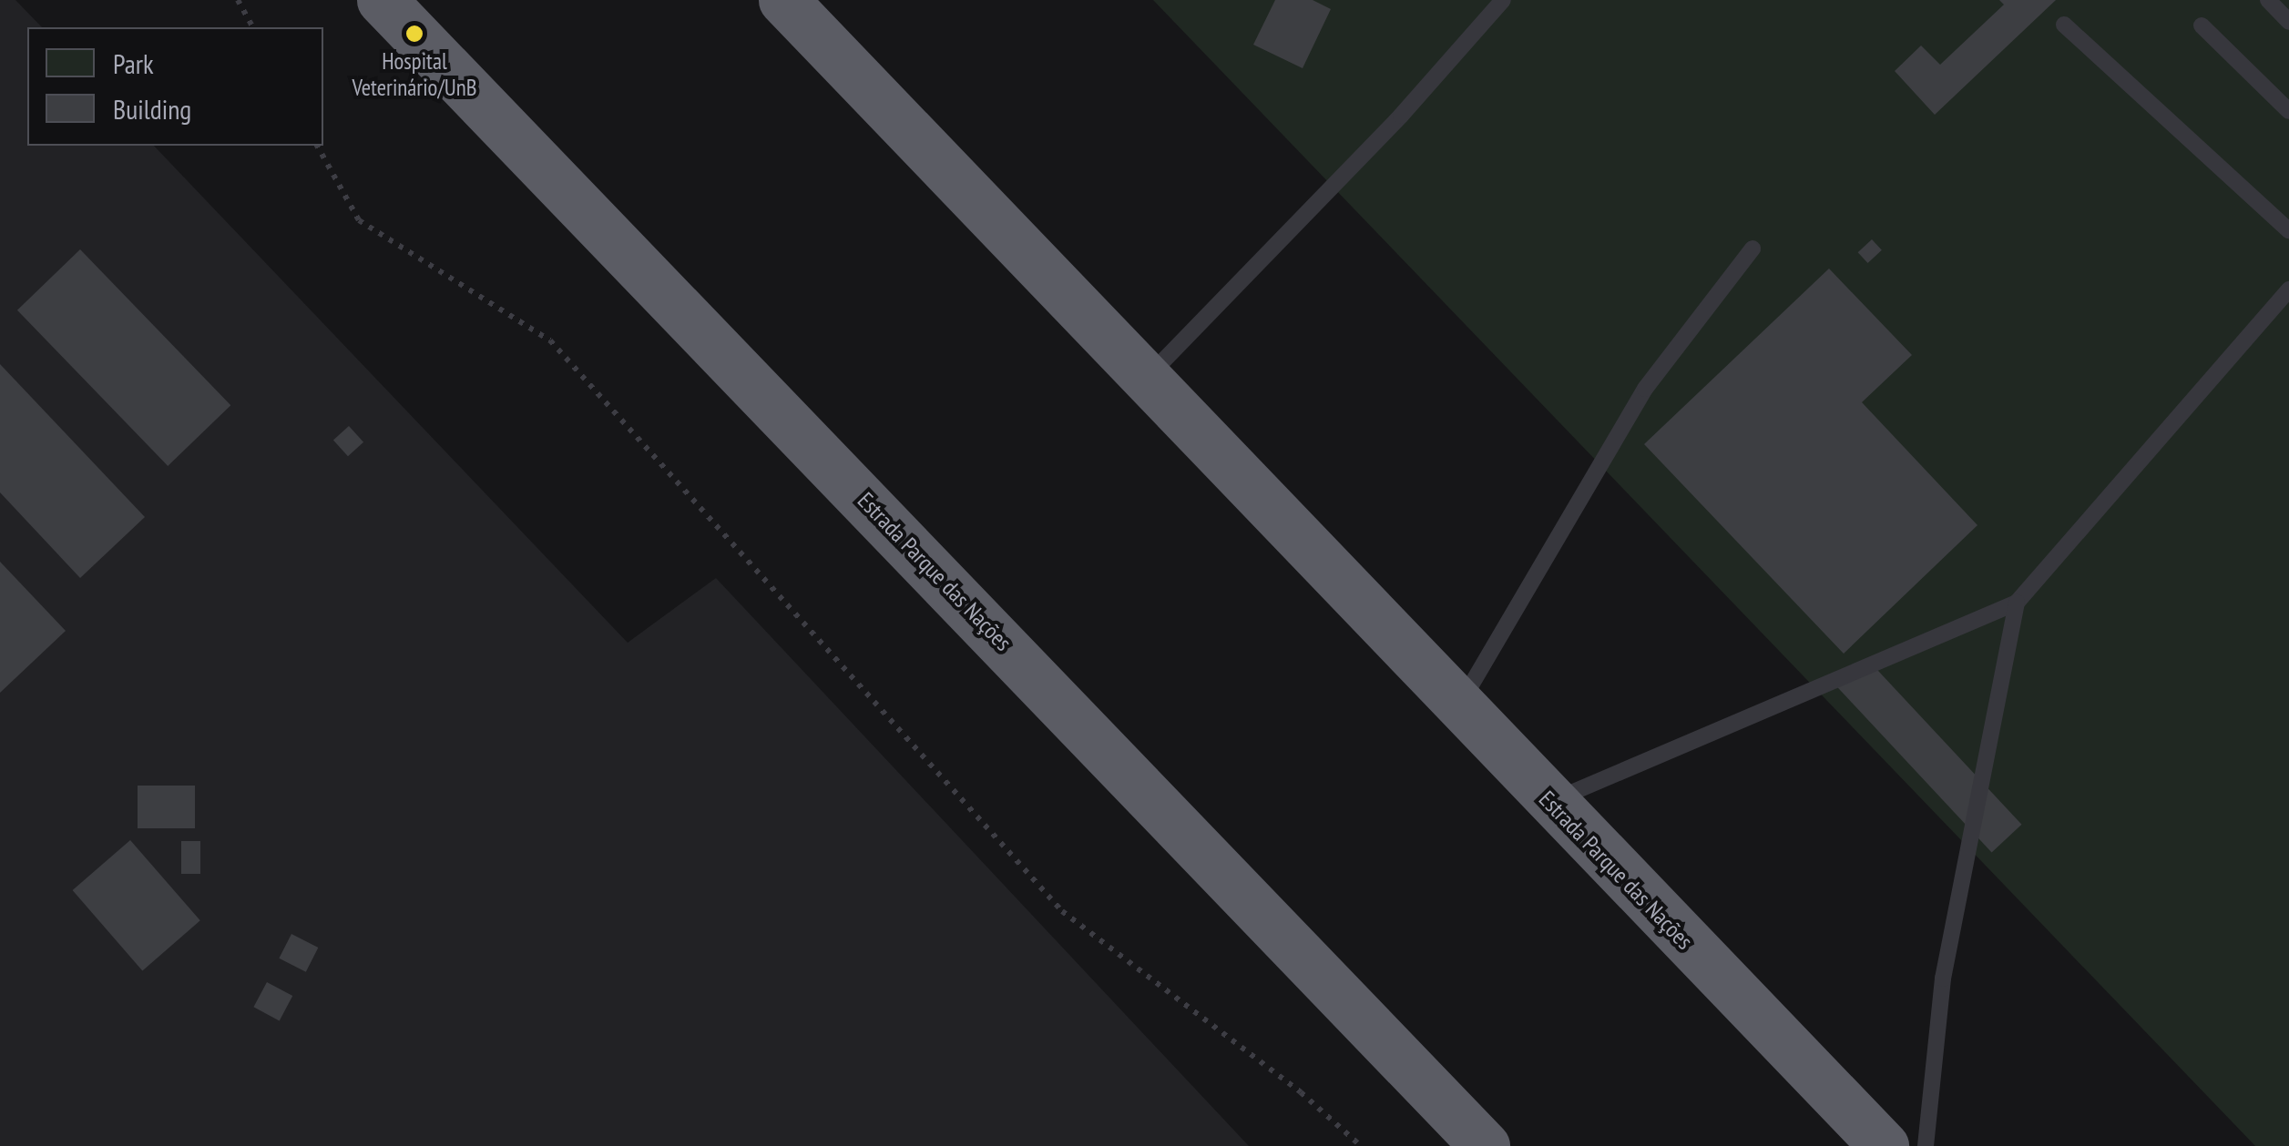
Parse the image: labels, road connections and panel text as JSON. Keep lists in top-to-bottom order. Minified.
{"streets":{"highway":["Estrada Parque das Nações"]},"places":["Hospital Veterinário/UnB"],"legend":["Park","Building"]}
